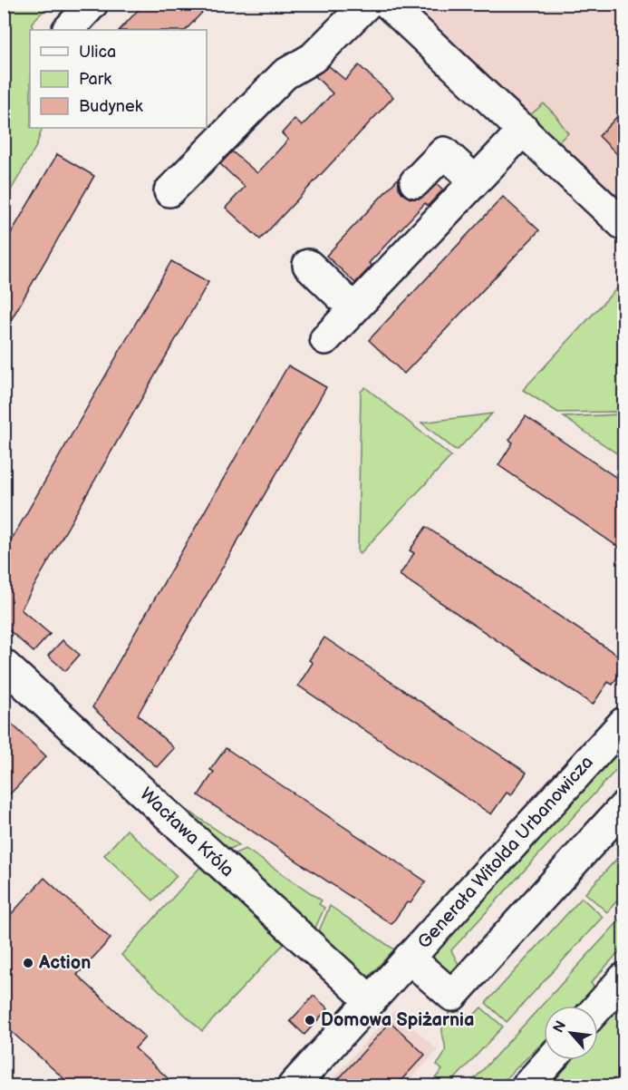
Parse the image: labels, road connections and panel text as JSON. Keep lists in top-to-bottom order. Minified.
{"streets":{"street":["Wacława Króla","Generała Witolda Urbanowicza"]},"crossings":[["Wacława Króla","Generała Witolda Urbanowicza"]],"places":["Action","Domowa Spiżarnia"],"legend":["Ulica","Park","Budynek"],"north":"top left"}
